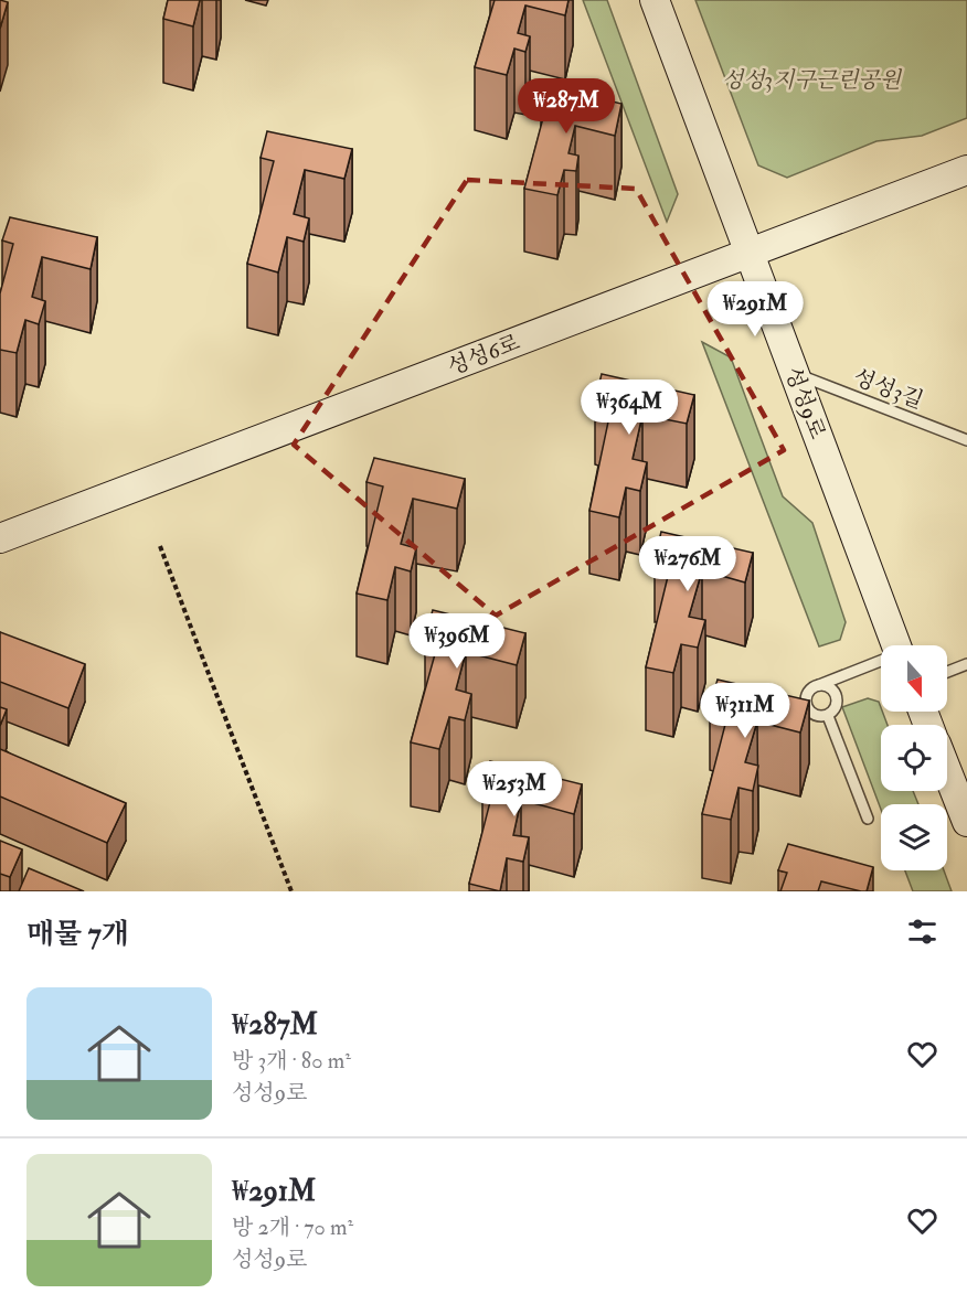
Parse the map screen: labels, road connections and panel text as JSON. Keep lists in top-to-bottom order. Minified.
{"streets":{"street":["성성6로","성성9로"],"lane":["성성3길"]},"crossings":[["성성6로","성성9로"],["성성3길","성성9로"]],"parks":["성성3지구근린공원"],"north":"bottom","page":{"price":["₩287M","₩291M","₩364M","₩276M","₩396M","₩311M","₩253M"],"heading":"매물 7개","list":[{"name":"₩287M","note":"방 3개 · 80 m² · 성성9로"},{"name":"₩291M","note":"방 2개 · 70 m² · 성성9로"}]}}
